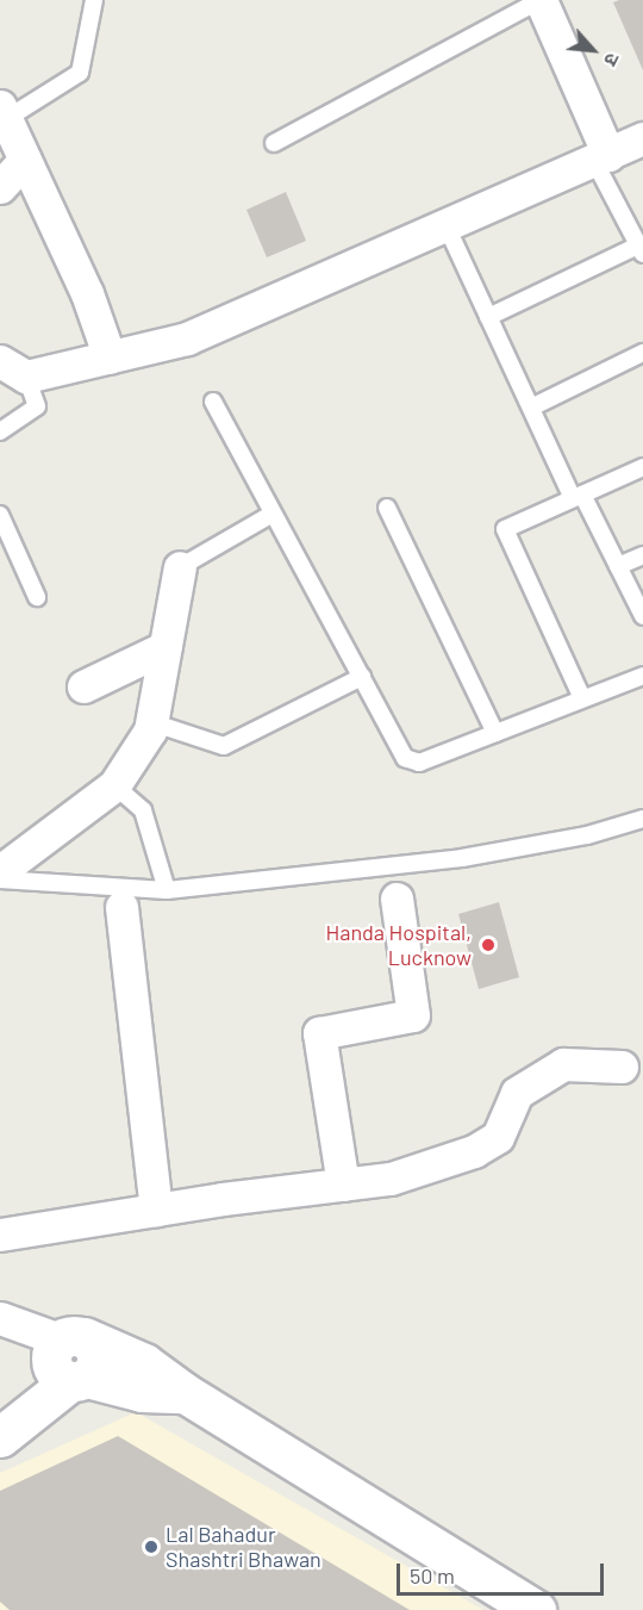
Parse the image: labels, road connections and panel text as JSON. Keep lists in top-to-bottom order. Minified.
{"places":["Handa Hospital, Lucknow","Lal Bahadur Shashtri Bhawan"],"scale_bar":"50 m","north":"bottom right"}
